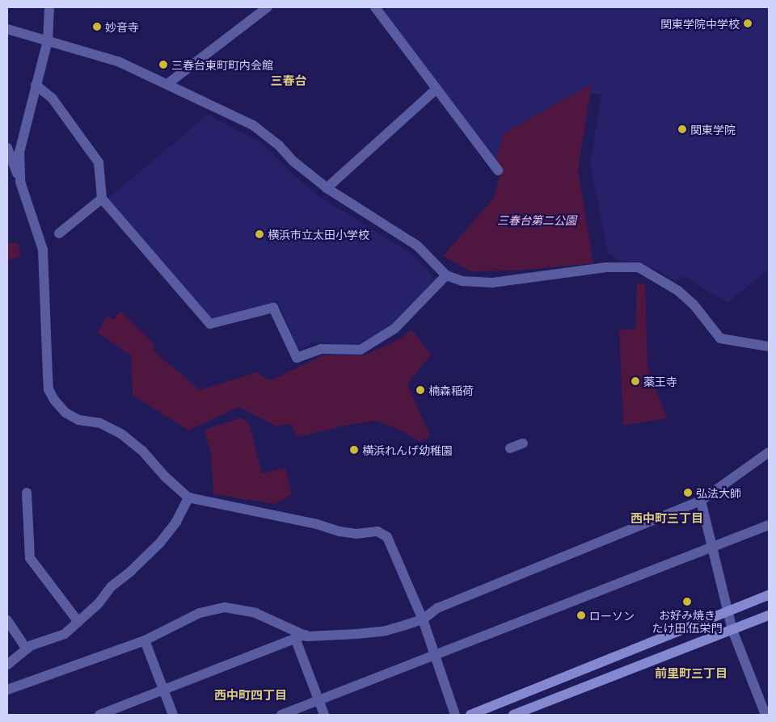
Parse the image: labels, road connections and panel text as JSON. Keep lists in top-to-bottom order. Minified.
{"districts":["三春台","西中町三丁目","前里町三丁目","西中町四丁目"],"parks":["三春台第二公園"],"places":["関東学院中学校","妙音寺","三春台東町町内会館","関東学院","横浜市立太田小学校","薬王寺","楠森稲荷","横浜れんげ幼稚園","弘法大師","お好み焼き たけ田 伍栄門","ローソン"]}
